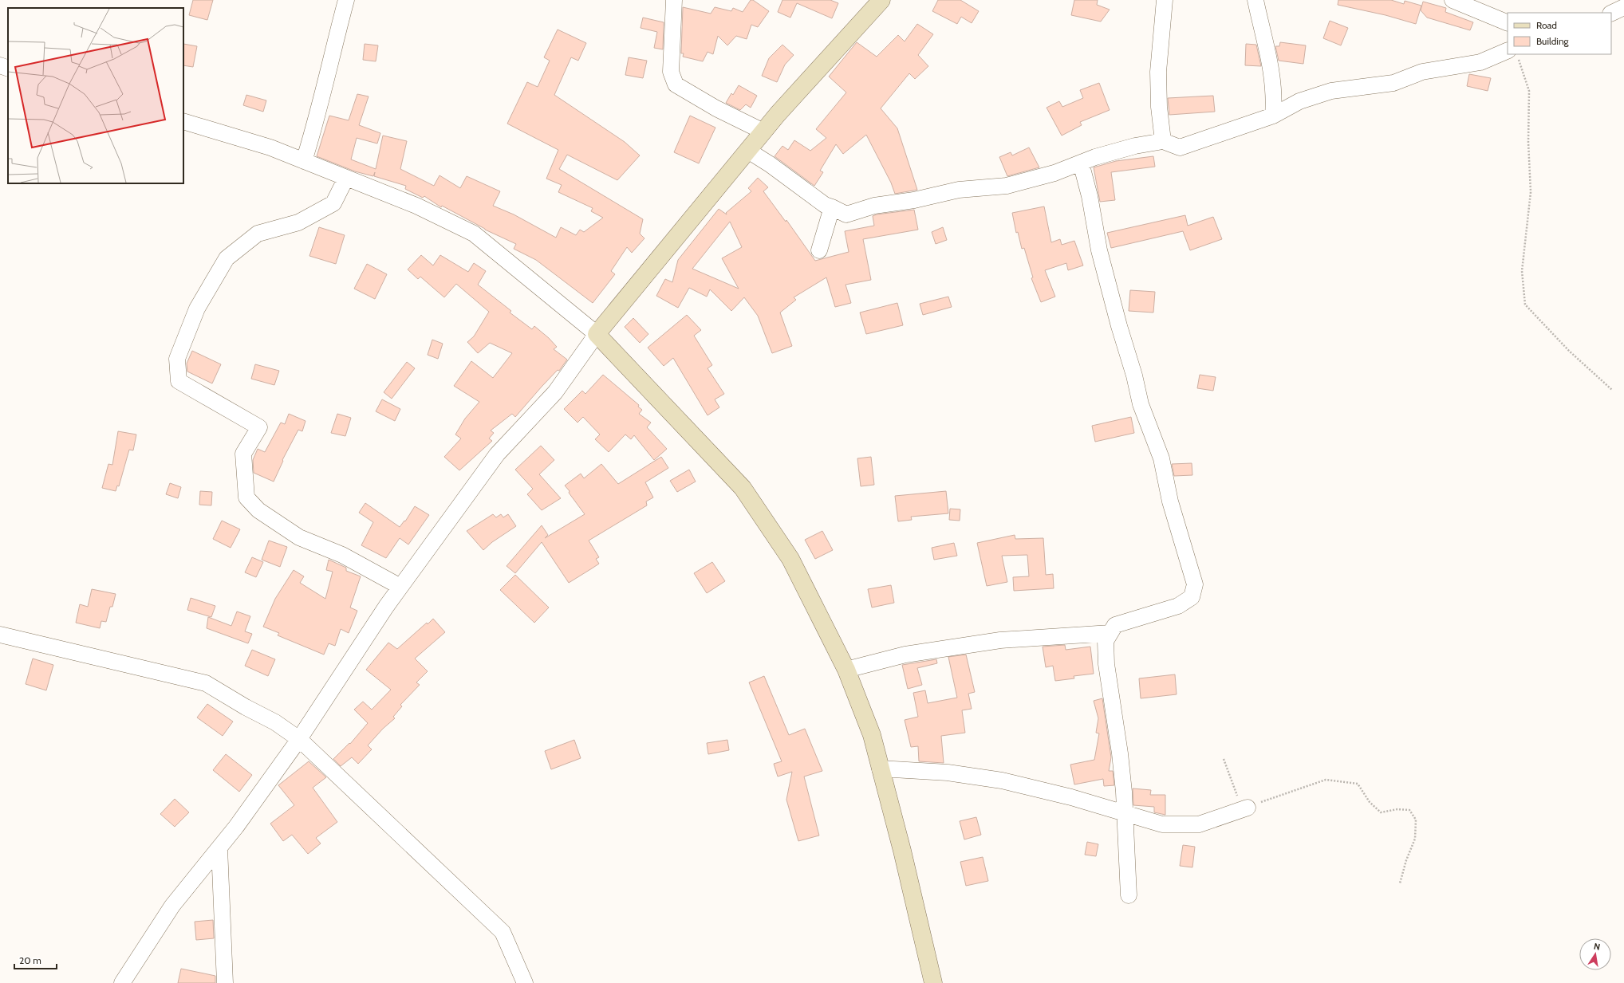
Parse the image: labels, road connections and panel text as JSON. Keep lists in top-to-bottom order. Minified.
{"legend":["Road","Building"],"scale_bar":"20 m","north":"top"}
